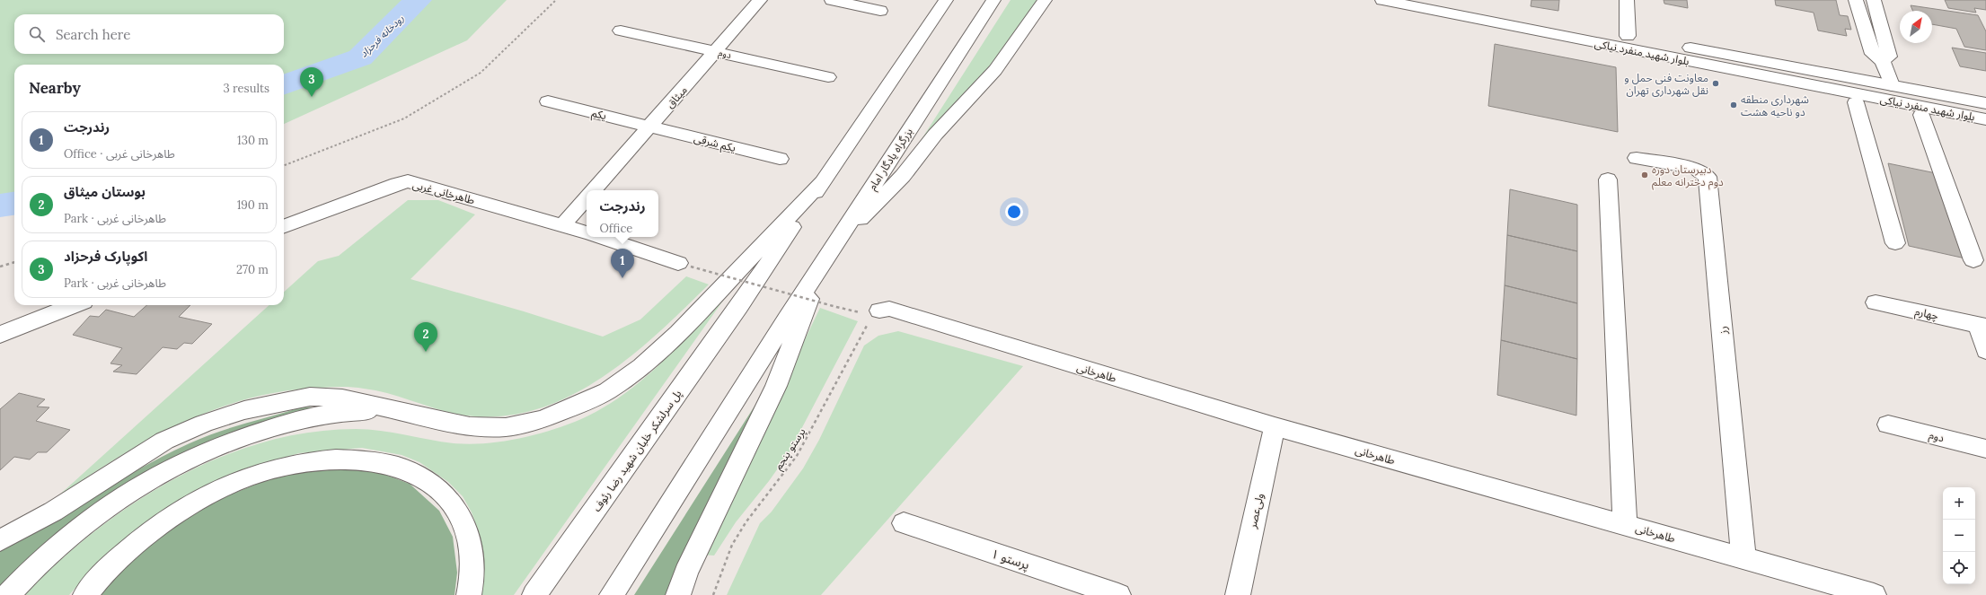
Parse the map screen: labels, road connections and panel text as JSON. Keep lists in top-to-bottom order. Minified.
{"streets":{"main road":["بلوار شهید منفرد نیاکی","دوم","میثاق","یکم","یکم شرقی","بزرگراه یادگار امام","طاهرخانی غربی","چهارم","رز","طاهرخانی","پل سرلشکر خلبان شهید رضا رئوف","ولی‌عصر","پرستو ۱"],"path":["پرستو پنجم"]},"crossings":[["دوم","میثاق"],["میثاق","یکم"],["میثاق","یکم شرقی"],["میثاق","طاهرخانی غربی"],["یکم","یکم شرقی"],["رز","طاهرخانی"],["طاهرخانی","پرستو پنجم"],["طاهرخانی","ولی‌عصر"]],"water":["رودخانه فرحزاد"],"places":["معاونت فنی حمل و نقل شهرداری تهران","شهرداری منطقه دو ناحیه هشت","دبیرستان دوره دوم دخترانه معلم"],"north":"top right","page":{"search":"Search here","heading":["Nearby","3 results"],"pins":["3","1","2"],"list":[{"mark":"1","name":"رندرجت","note":"Office · طاهرخانی غربی","value":"130 m"},{"mark":"2","name":"بوستان میثاق","note":"Park · طاهرخانی غربی","value":"190 m"},{"mark":"3","name":"اکوپارک فرحزاد","note":"Park · طاهرخانی غربی","value":"270 m"}],"popup":["رندرجت","Office"],"map_buttons":["+","−"]}}
